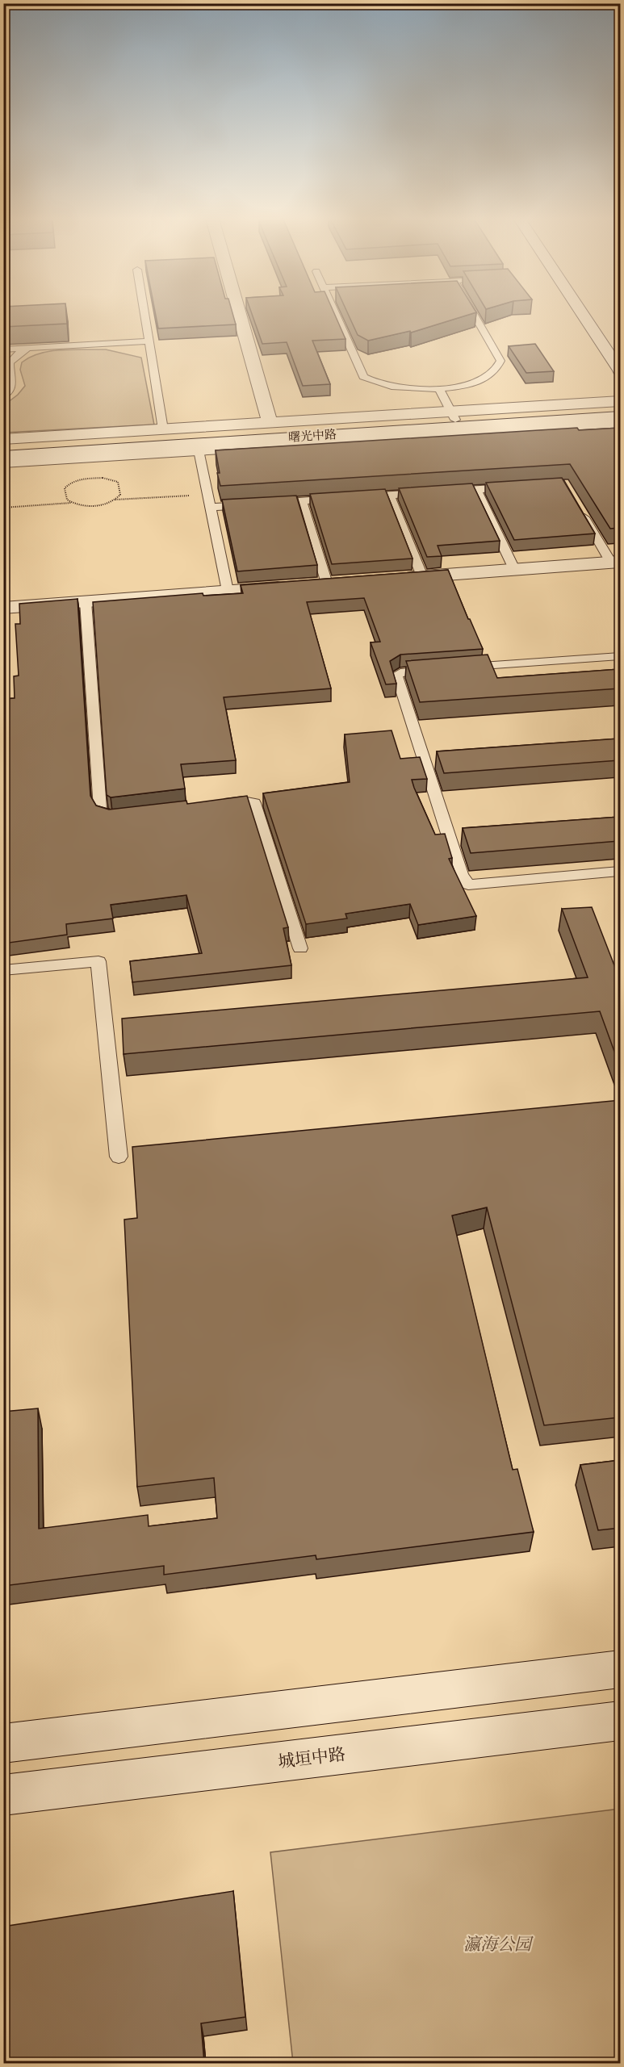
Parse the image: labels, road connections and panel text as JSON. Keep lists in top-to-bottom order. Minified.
{"streets":{"main road":["曙光中路","城垣中路"]},"parks":["瀛海公园"]}
